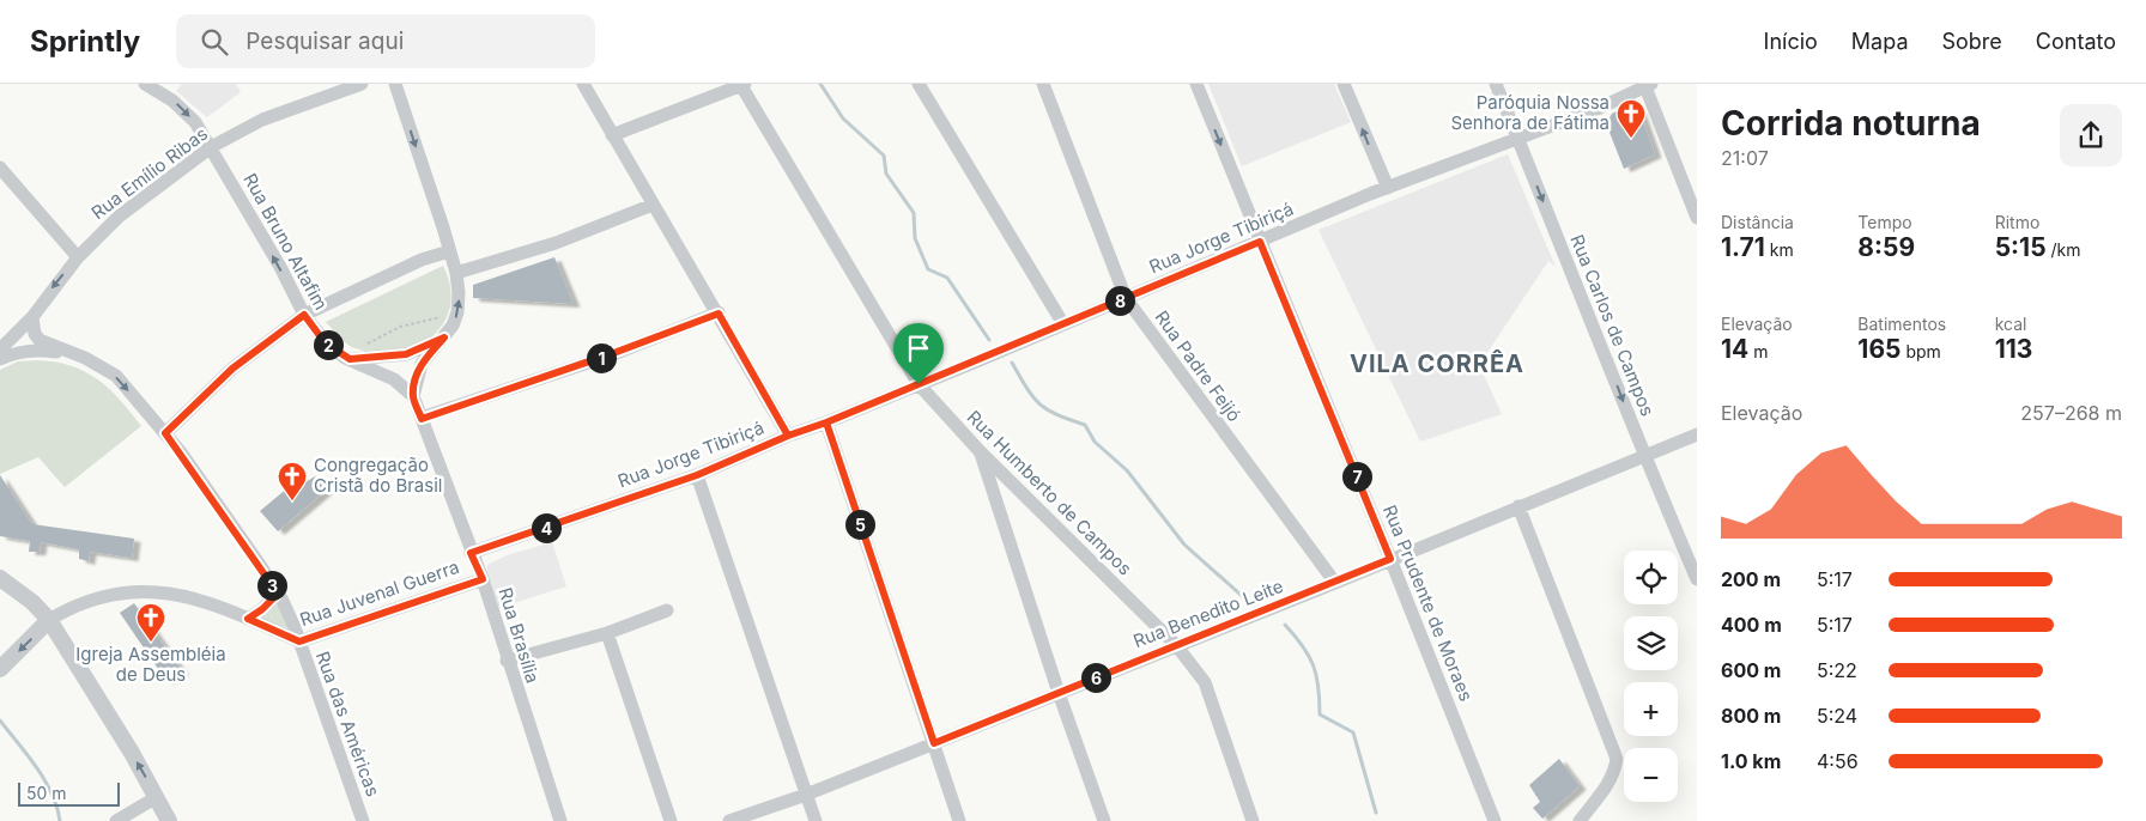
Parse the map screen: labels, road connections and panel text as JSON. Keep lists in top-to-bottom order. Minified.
{"streets":{"street":["Rua Emílio Ribas","Rua Jorge Tibiriçá","Rua Bruno Altafim","Rua Carlos de Campos","Rua Padre Feijó","Rua Humberto de Campos","Rua Juvenal Guerra","Rua Prudente de Moraes","Rua Benedito Leite","Rua Brasília","Rua das Américas"]},"crossings":[["Rua Emílio Ribas","Rua Bruno Altafim"],["Rua Emílio Ribas","Rua das Américas"],["Rua Jorge Tibiriçá","Rua Carlos de Campos"],["Rua Jorge Tibiriçá","Rua Padre Feijó"],["Rua Jorge Tibiriçá","Rua Humberto de Campos"],["Rua Jorge Tibiriçá","Rua Prudente de Moraes"],["Rua Jorge Tibiriçá","Rua Brasília"],["Rua Bruno Altafim","Rua Brasília"],["Rua Carlos de Campos","Rua Benedito Leite"],["Rua Padre Feijó","Rua Benedito Leite"],["Rua Humberto de Campos","Rua Benedito Leite"],["Rua Juvenal Guerra","Rua Brasília"],["Rua Juvenal Guerra","Rua das Américas"],["Rua Prudente de Moraes","Rua Benedito Leite"]],"one_way":["Rua Carlos de Campos"],"districts":["VILA CORRÊA"],"places":{"church":["Paróquia Nossa Senhora de Fátima","Congregação Cristã do Brasil","Igreja Assembléia de Deus"]},"scale_bar":"50 m","page":{"header":"Sprintly","search":"Pesquisar aqui","nav":["Início","Mapa","Sobre","Contato"],"heading":["Corrida noturna","21:07"],"stats":[["Distância","1.71 km"],["Tempo","8:59"],["Ritmo","5:15 /km"],["Elevação","14 m"],["Batimentos","165 bpm"],["kcal","113"]],"pins":["8","2","1","7","5","4","3","6"],"chart":["Elevação","257–268 m"],"map_buttons":["+","−"],"list":[{"name":"200 m","note":"5:17"},{"name":"400 m","note":"5:17"},{"name":"600 m","note":"5:22"},{"name":"800 m","note":"5:24"},{"name":"1.0 km","note":"4:56"}],"scale":"50 m"}}
